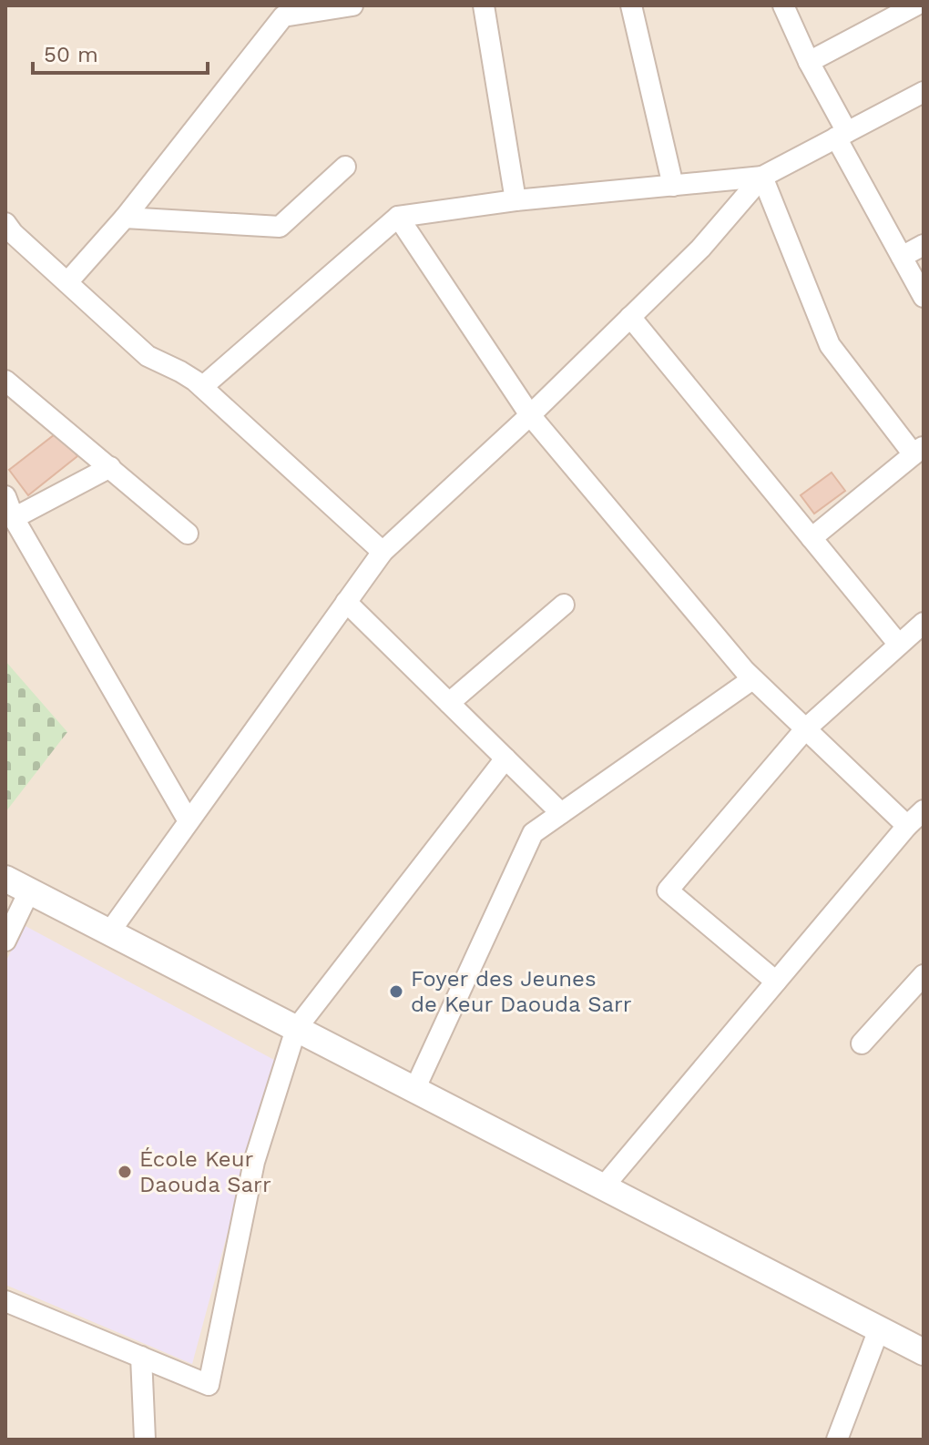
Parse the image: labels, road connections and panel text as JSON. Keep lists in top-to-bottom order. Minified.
{"places":["Foyer des Jeunes de Keur Daouda Sarr","École Keur Daouda Sarr"],"scale_bar":"50 m"}
